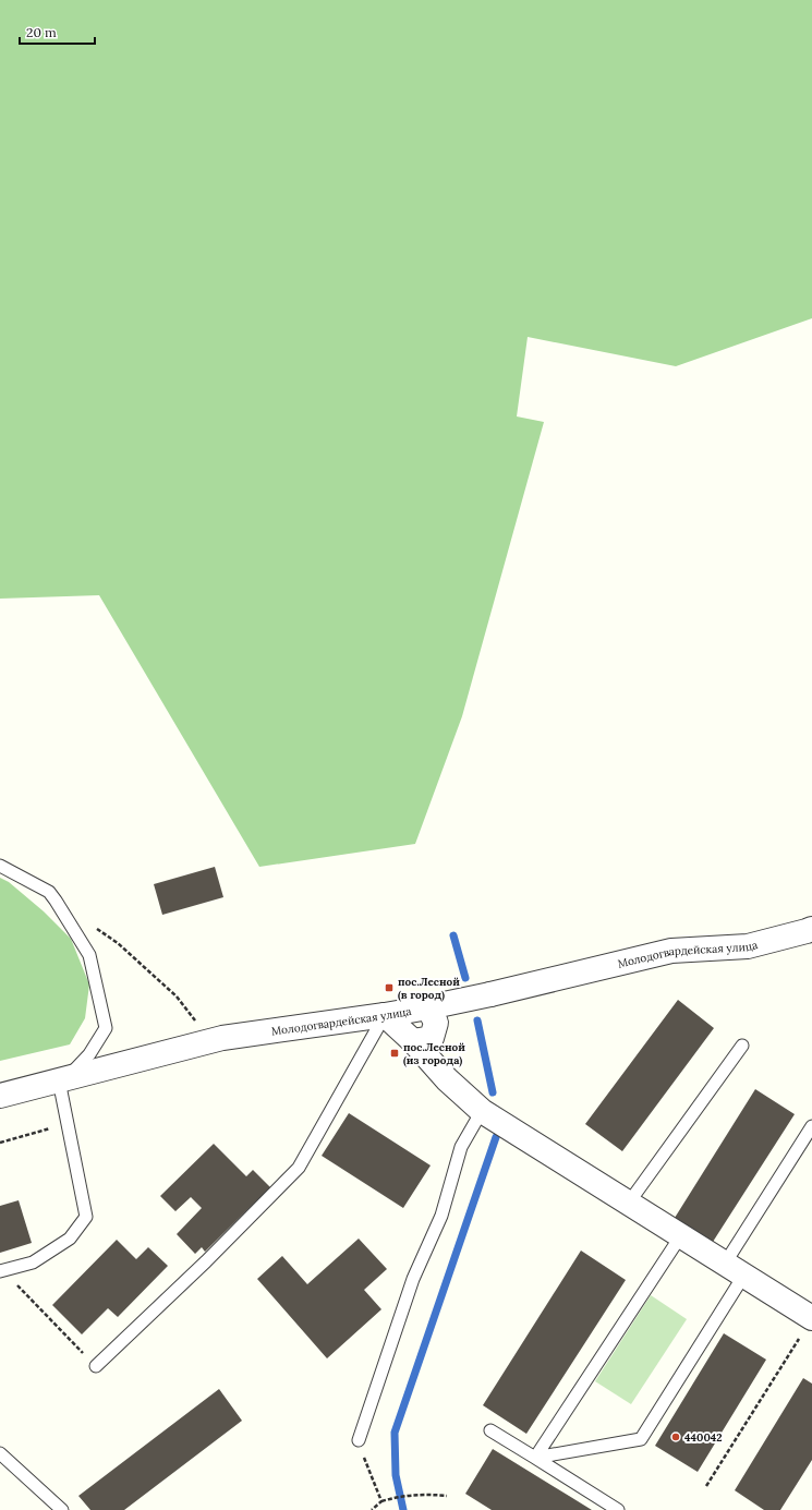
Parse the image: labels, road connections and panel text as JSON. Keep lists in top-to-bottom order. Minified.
{"streets":{"street":["Молодогвардейская улица"]},"places":{"transit":["пос.Лесной (в город)","пос.Лесной (из города)"],"other":["440042"]},"scale_bar":"20 m"}
